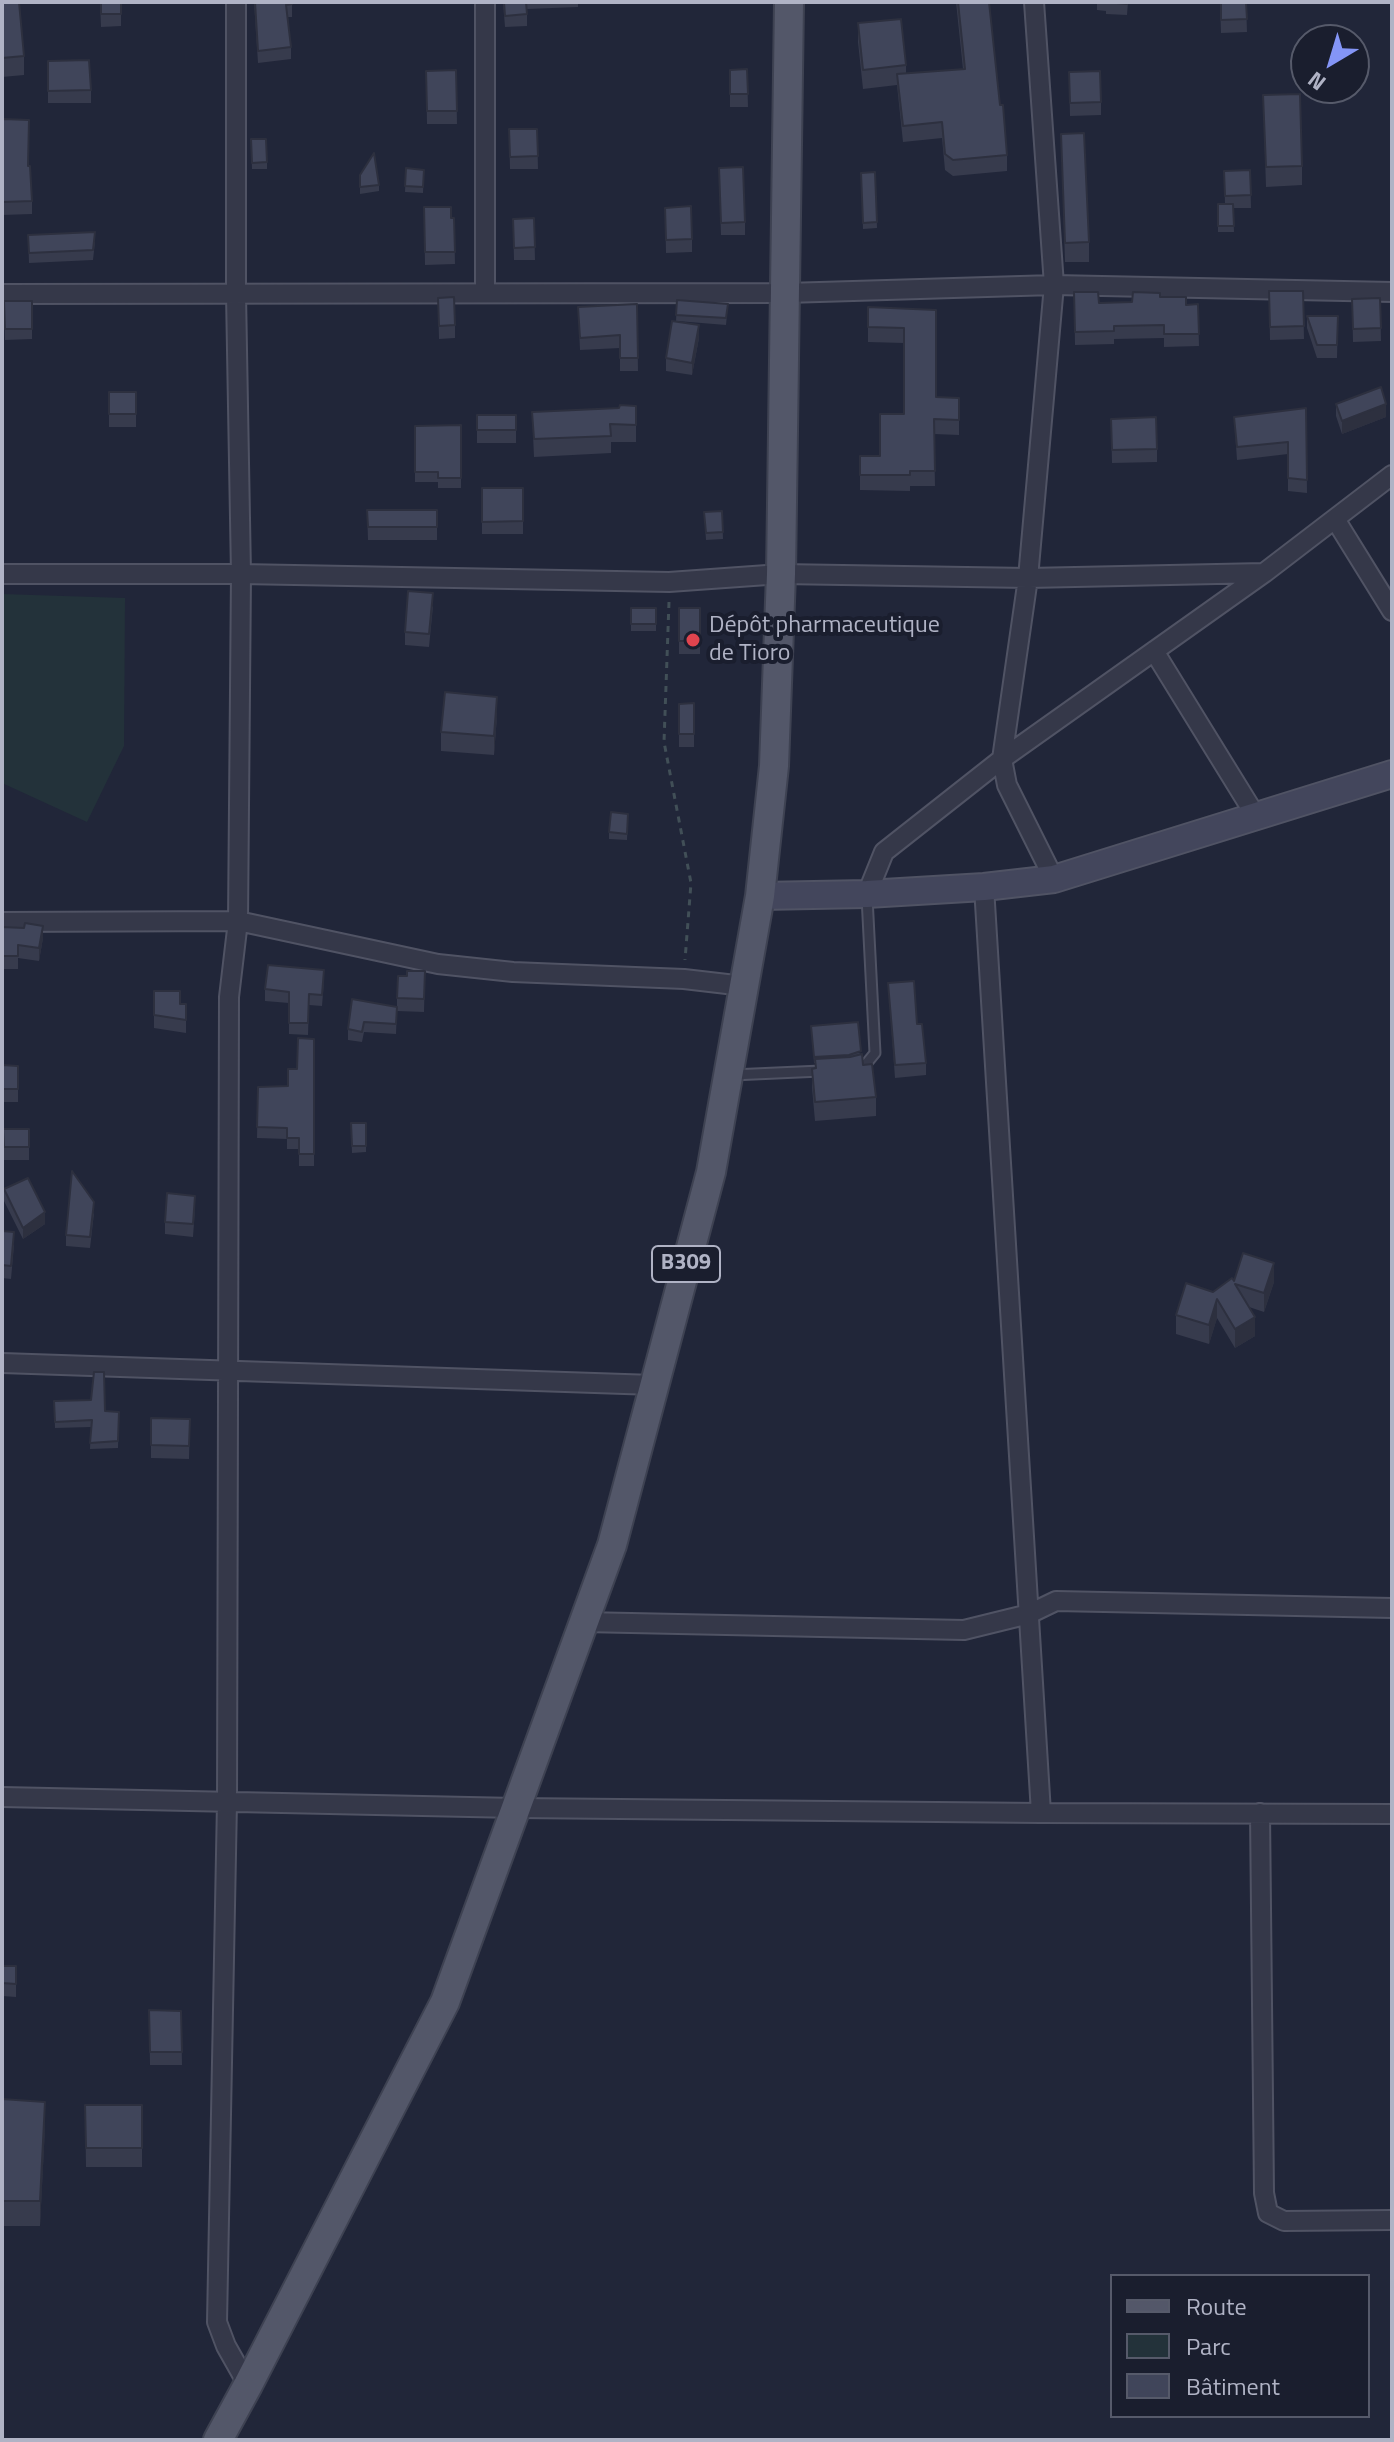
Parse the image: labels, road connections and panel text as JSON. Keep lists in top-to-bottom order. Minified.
{"streets":{"main road":["B309"]},"places":["Dépôt pharmaceutique de Tioro"],"legend":["Route","Parc","Bâtiment"],"north":"bottom left"}
